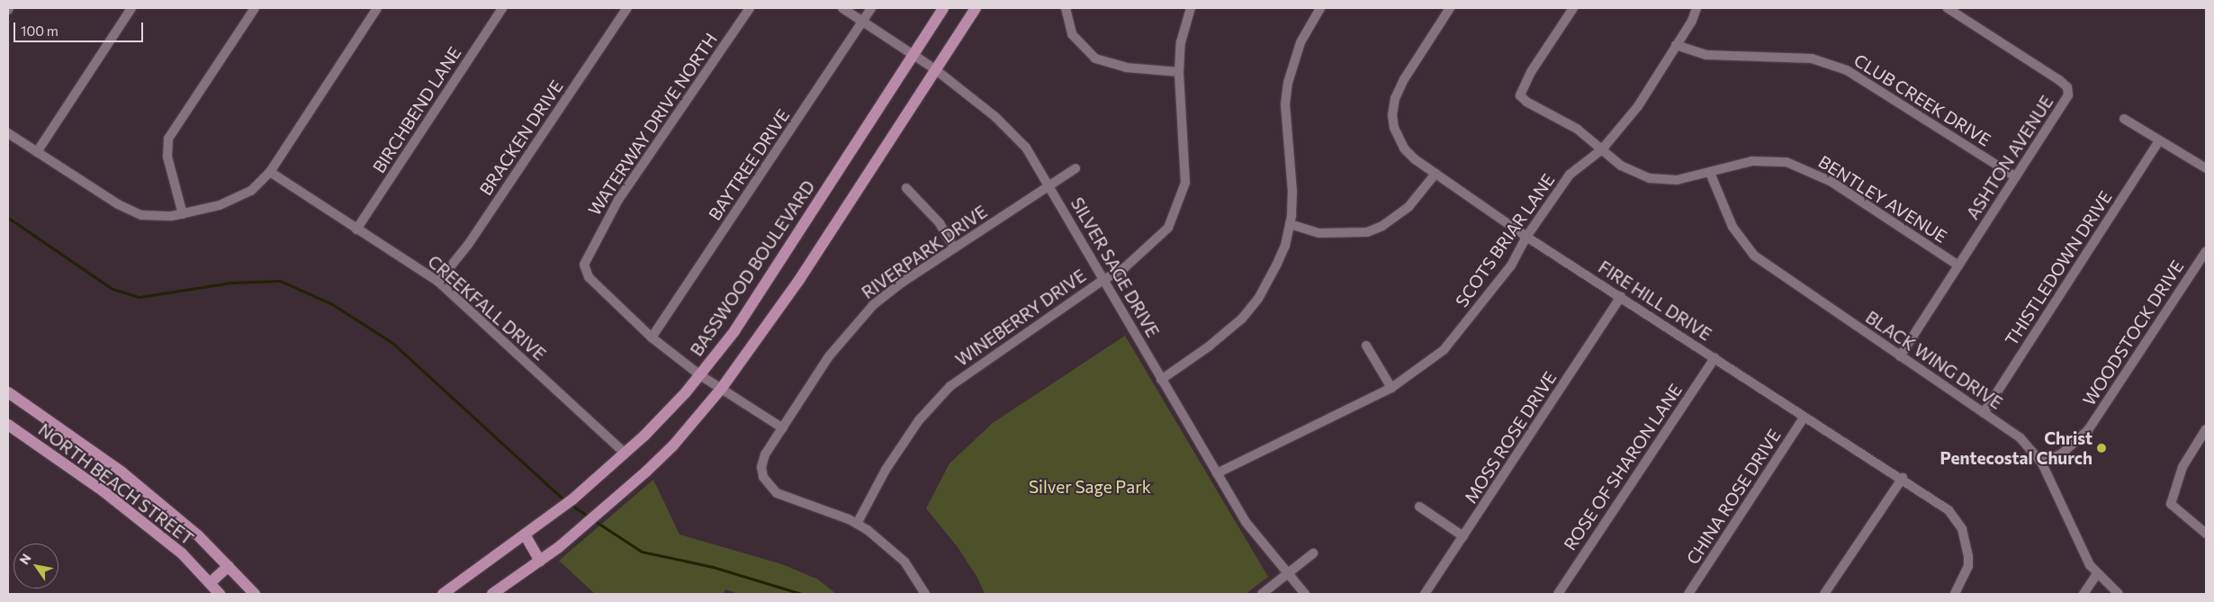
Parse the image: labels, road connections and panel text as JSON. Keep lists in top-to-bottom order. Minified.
{"streets":{"main road":["BASSWOOD BOULEVARD","NORTH BEACH STREET"],"street":["CLUB CREEK DRIVE","BIRCHBEND LANE","WATERWAY DRIVE NORTH","BRACKEN DRIVE","ASHTON AVENUE","BAYTREE DRIVE","BENTLEY AVENUE","SCOTS BRIAR LANE","RIVERPARK DRIVE","SILVER SAGE DRIVE","THISTLEDOWN DRIVE","FIRE HILL DRIVE","CREEKFALL DRIVE","WINEBERRY DRIVE","WOODSTOCK DRIVE","BLACK WING DRIVE","MOSS ROSE DRIVE","ROSE OF SHARON LANE","CHINA ROSE DRIVE"]},"crossings":[["CLUB CREEK DRIVE","ASHTON AVENUE"],["CLUB CREEK DRIVE","SCOTS BRIAR LANE"],["BIRCHBEND LANE","CREEKFALL DRIVE"],["WATERWAY DRIVE NORTH","BAYTREE DRIVE"],["BRACKEN DRIVE","CREEKFALL DRIVE"],["ASHTON AVENUE","BENTLEY AVENUE"],["ASHTON AVENUE","BLACK WING DRIVE"],["BAYTREE DRIVE","SILVER SAGE DRIVE"],["BENTLEY AVENUE","SCOTS BRIAR LANE"],["BENTLEY AVENUE","BLACK WING DRIVE"],["SCOTS BRIAR LANE","SILVER SAGE DRIVE"],["SCOTS BRIAR LANE","FIRE HILL DRIVE"],["RIVERPARK DRIVE","SILVER SAGE DRIVE"],["RIVERPARK DRIVE","WINEBERRY DRIVE"],["SILVER SAGE DRIVE","BASSWOOD BOULEVARD"],["SILVER SAGE DRIVE","WINEBERRY DRIVE"],["BASSWOOD BOULEVARD","CREEKFALL DRIVE"],["THISTLEDOWN DRIVE","BLACK WING DRIVE"],["FIRE HILL DRIVE","MOSS ROSE DRIVE"],["FIRE HILL DRIVE","ROSE OF SHARON LANE"],["FIRE HILL DRIVE","CHINA ROSE DRIVE"],["WOODSTOCK DRIVE","BLACK WING DRIVE"]],"parks":["Silver Sage Park"],"places":["Christ Pentecostal Church"],"scale_bar":"100 m","north":"top left"}
